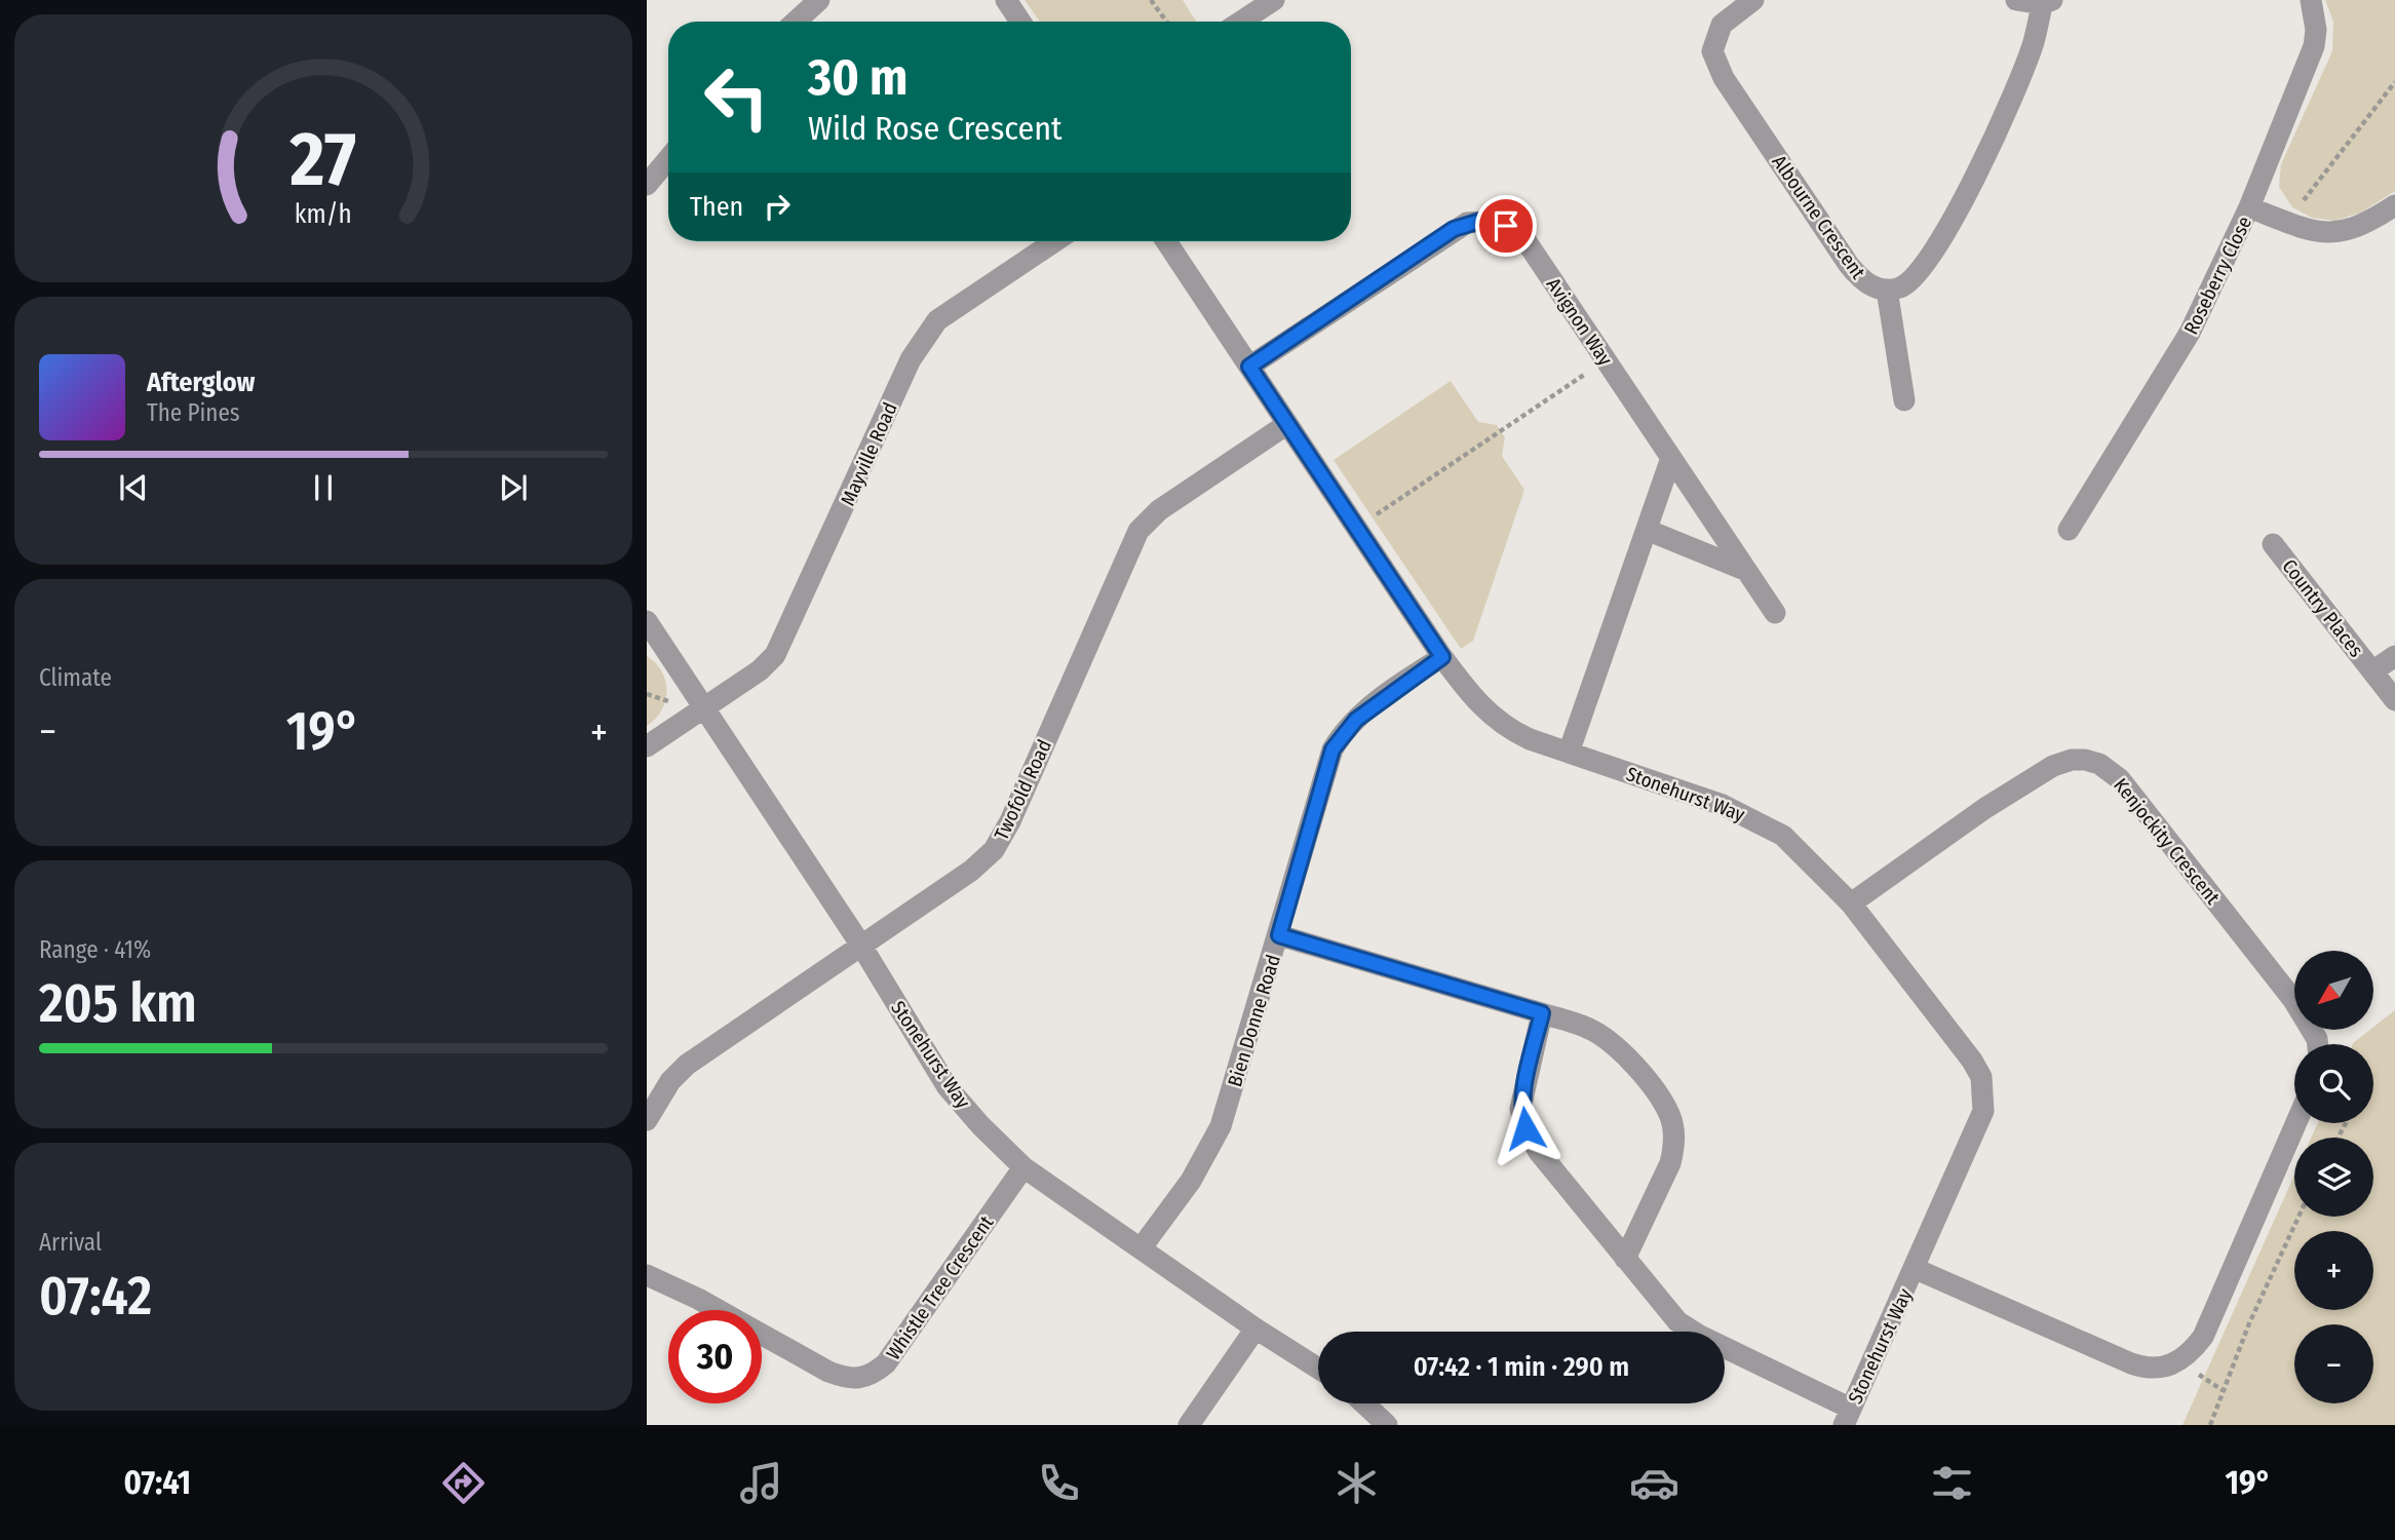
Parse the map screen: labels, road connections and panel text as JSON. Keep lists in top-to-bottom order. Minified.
{"streets":{"street":["Albourne Crescent","Roseberry Close","Avignon Way","Mayville Road","Country Places","Twofold Road","Stonehurst Way","Kenjockity Crescent","Bien Donne Road","Whistle Tree Crescent"]},"crossings":[["Avignon Way","Stonehurst Way"],["Mayville Road","Stonehurst Way"],["Twofold Road","Stonehurst Way"],["Stonehurst Way","Kenjockity Crescent"],["Stonehurst Way","Bien Donne Road"],["Stonehurst Way","Whistle Tree Crescent"]],"north":"bottom left","page":{"turn":["30 m","Wild Rose Crescent"],"then":"Then","song":["Afterglow","The Pines"],"tile":["Climate",["Range · 41%","205 km"],["Arrival","07:42"]],"heat":["−","19°","+"],"map_buttons":["+","−"],"limit":"30","trip":"07:42 · 1 min · 290 m","tabs":["07:41","19°"],"gauge":["27","km/h"]}}
